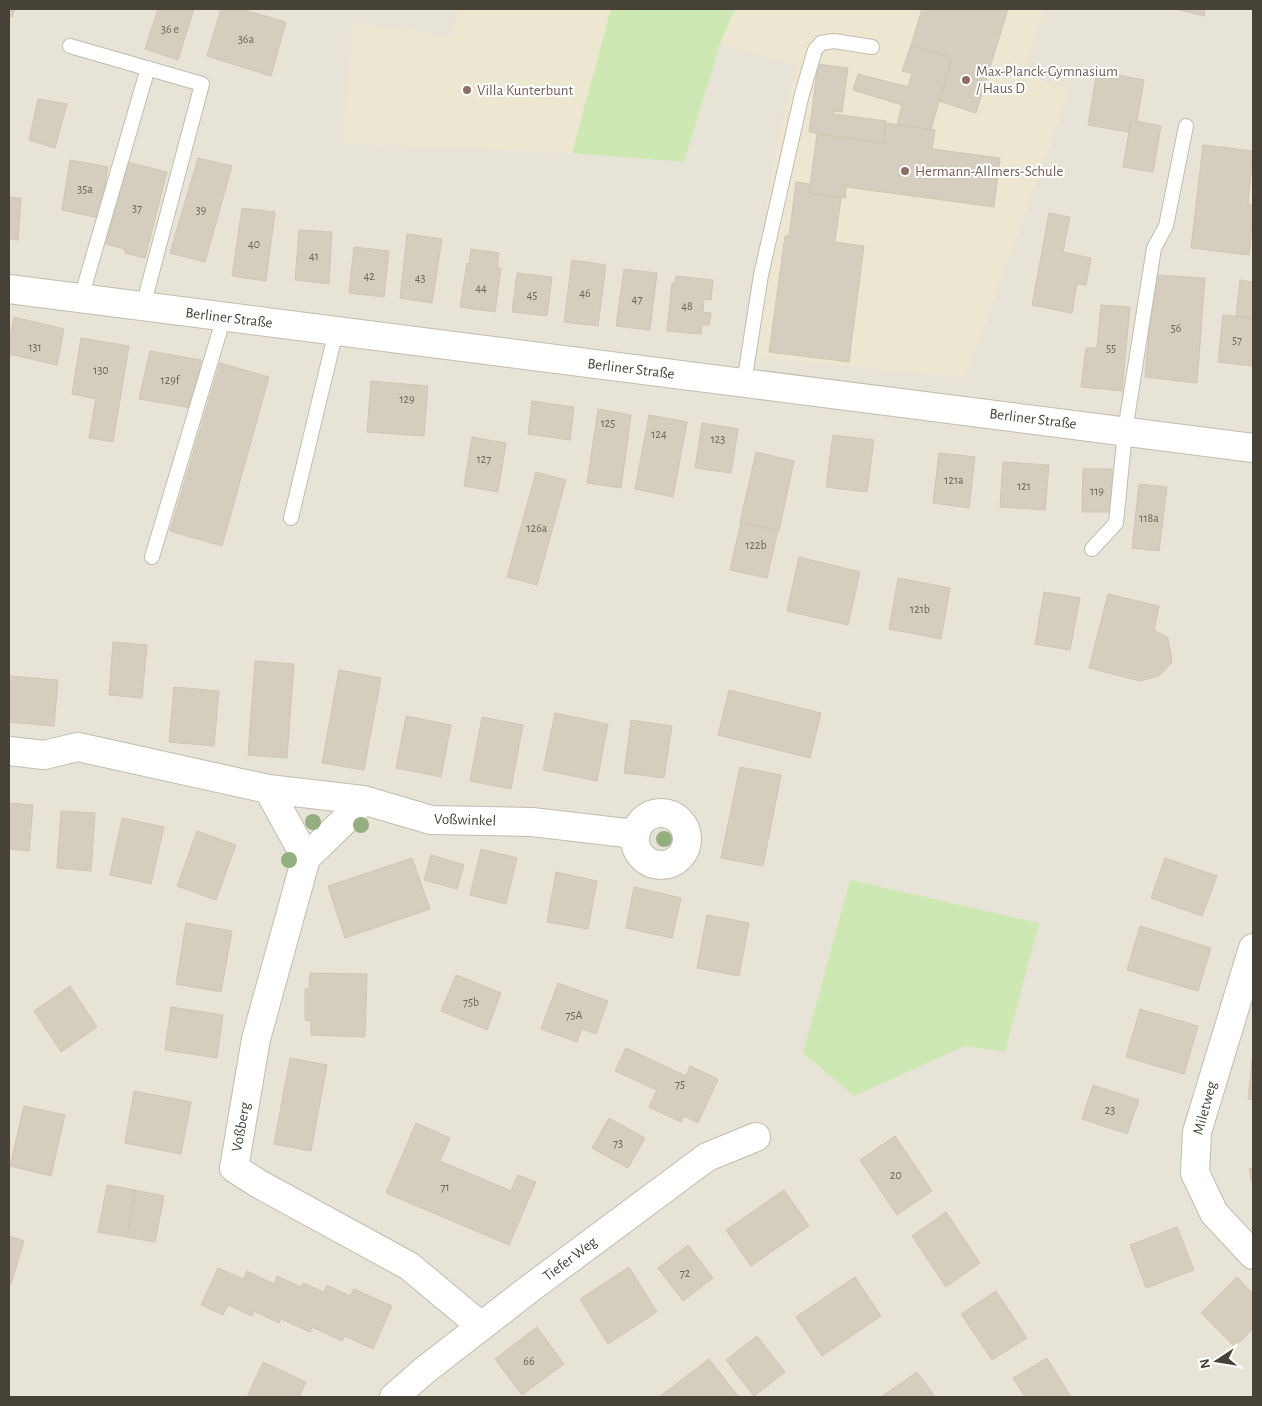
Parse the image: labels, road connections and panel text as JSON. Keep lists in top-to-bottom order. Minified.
{"streets":{"street":["Berliner Straße","Voßwinkel","Miletweg","Voßberg","Tiefer Weg"]},"crossings":[["Voßberg","Tiefer Weg"]],"places":["Max-Planck-Gymnasium / Haus D","Villa Kunterbunt","Hermann-Allmers-Schule"],"house_numbers":["36 e","36a","35a","37","39","40","41","42","43","44","46","45","47","48","56","57","131","55","130","129f","129","125","124","123","127","121a","121","119","118a","126a","122b","121b","75b","75A","75","23","73","20","71","72","66"],"north":"left"}
